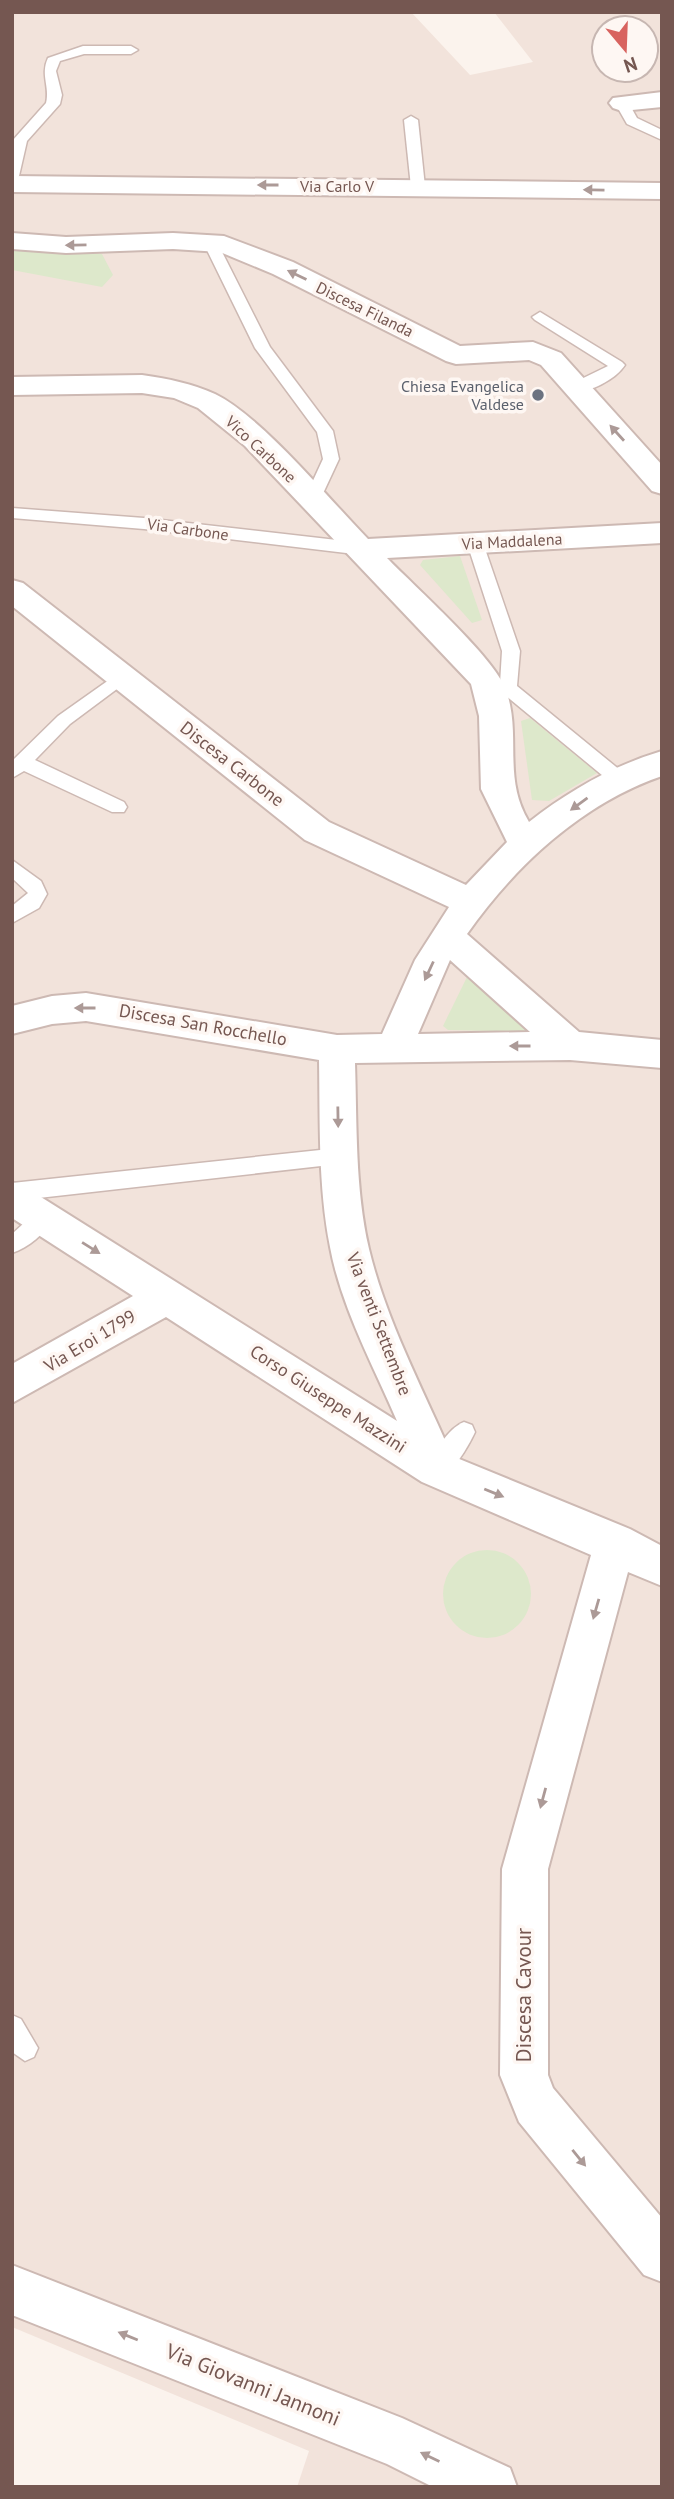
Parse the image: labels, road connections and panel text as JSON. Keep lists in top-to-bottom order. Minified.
{"streets":{"street":["Via Carlo V","Discesa Filanda","Vico Carbone","Via Maddalena","Discesa Carbone","Discesa San Rocchello","Via venti Settembre","Via Eroi 1799","Corso Giuseppe Mazzini","Discesa Cavour","Via Giovanni Jannoni"],"lane":["Via Carbone"]},"crossings":[["Vico Carbone","Via Carbone"],["Vico Carbone","Via Maddalena"],["Via Carbone","Via Maddalena"],["Discesa San Rocchello","Via venti Settembre"],["Via venti Settembre","Corso Giuseppe Mazzini"],["Via Eroi 1799","Corso Giuseppe Mazzini"],["Corso Giuseppe Mazzini","Discesa Cavour"]],"one_way":["Via Carlo V","Discesa Filanda","Discesa San Rocchello","Corso Giuseppe Mazzini","Discesa Cavour","Via Giovanni Jannoni"],"places":["Chiesa Evangelica Valdese"],"north":"bottom"}
